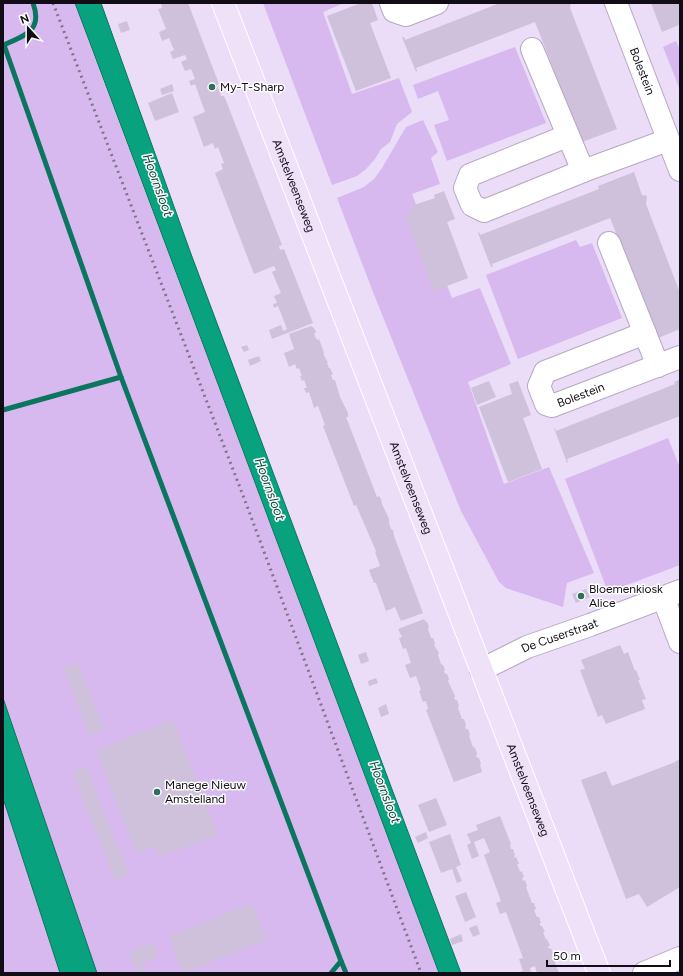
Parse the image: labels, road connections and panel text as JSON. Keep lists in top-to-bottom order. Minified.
{"streets":{"main road":["Amstelveenseweg"],"street":["Bolestein","De Cuserstraat"]},"crossings":[["Amstelveenseweg","De Cuserstraat"]],"water":["Hoornsloot"],"places":["My-T-Sharp","Bloemenkiosk Alice","Manege Nieuw Amstelland"],"scale_bar":"50 m","north":"top"}
